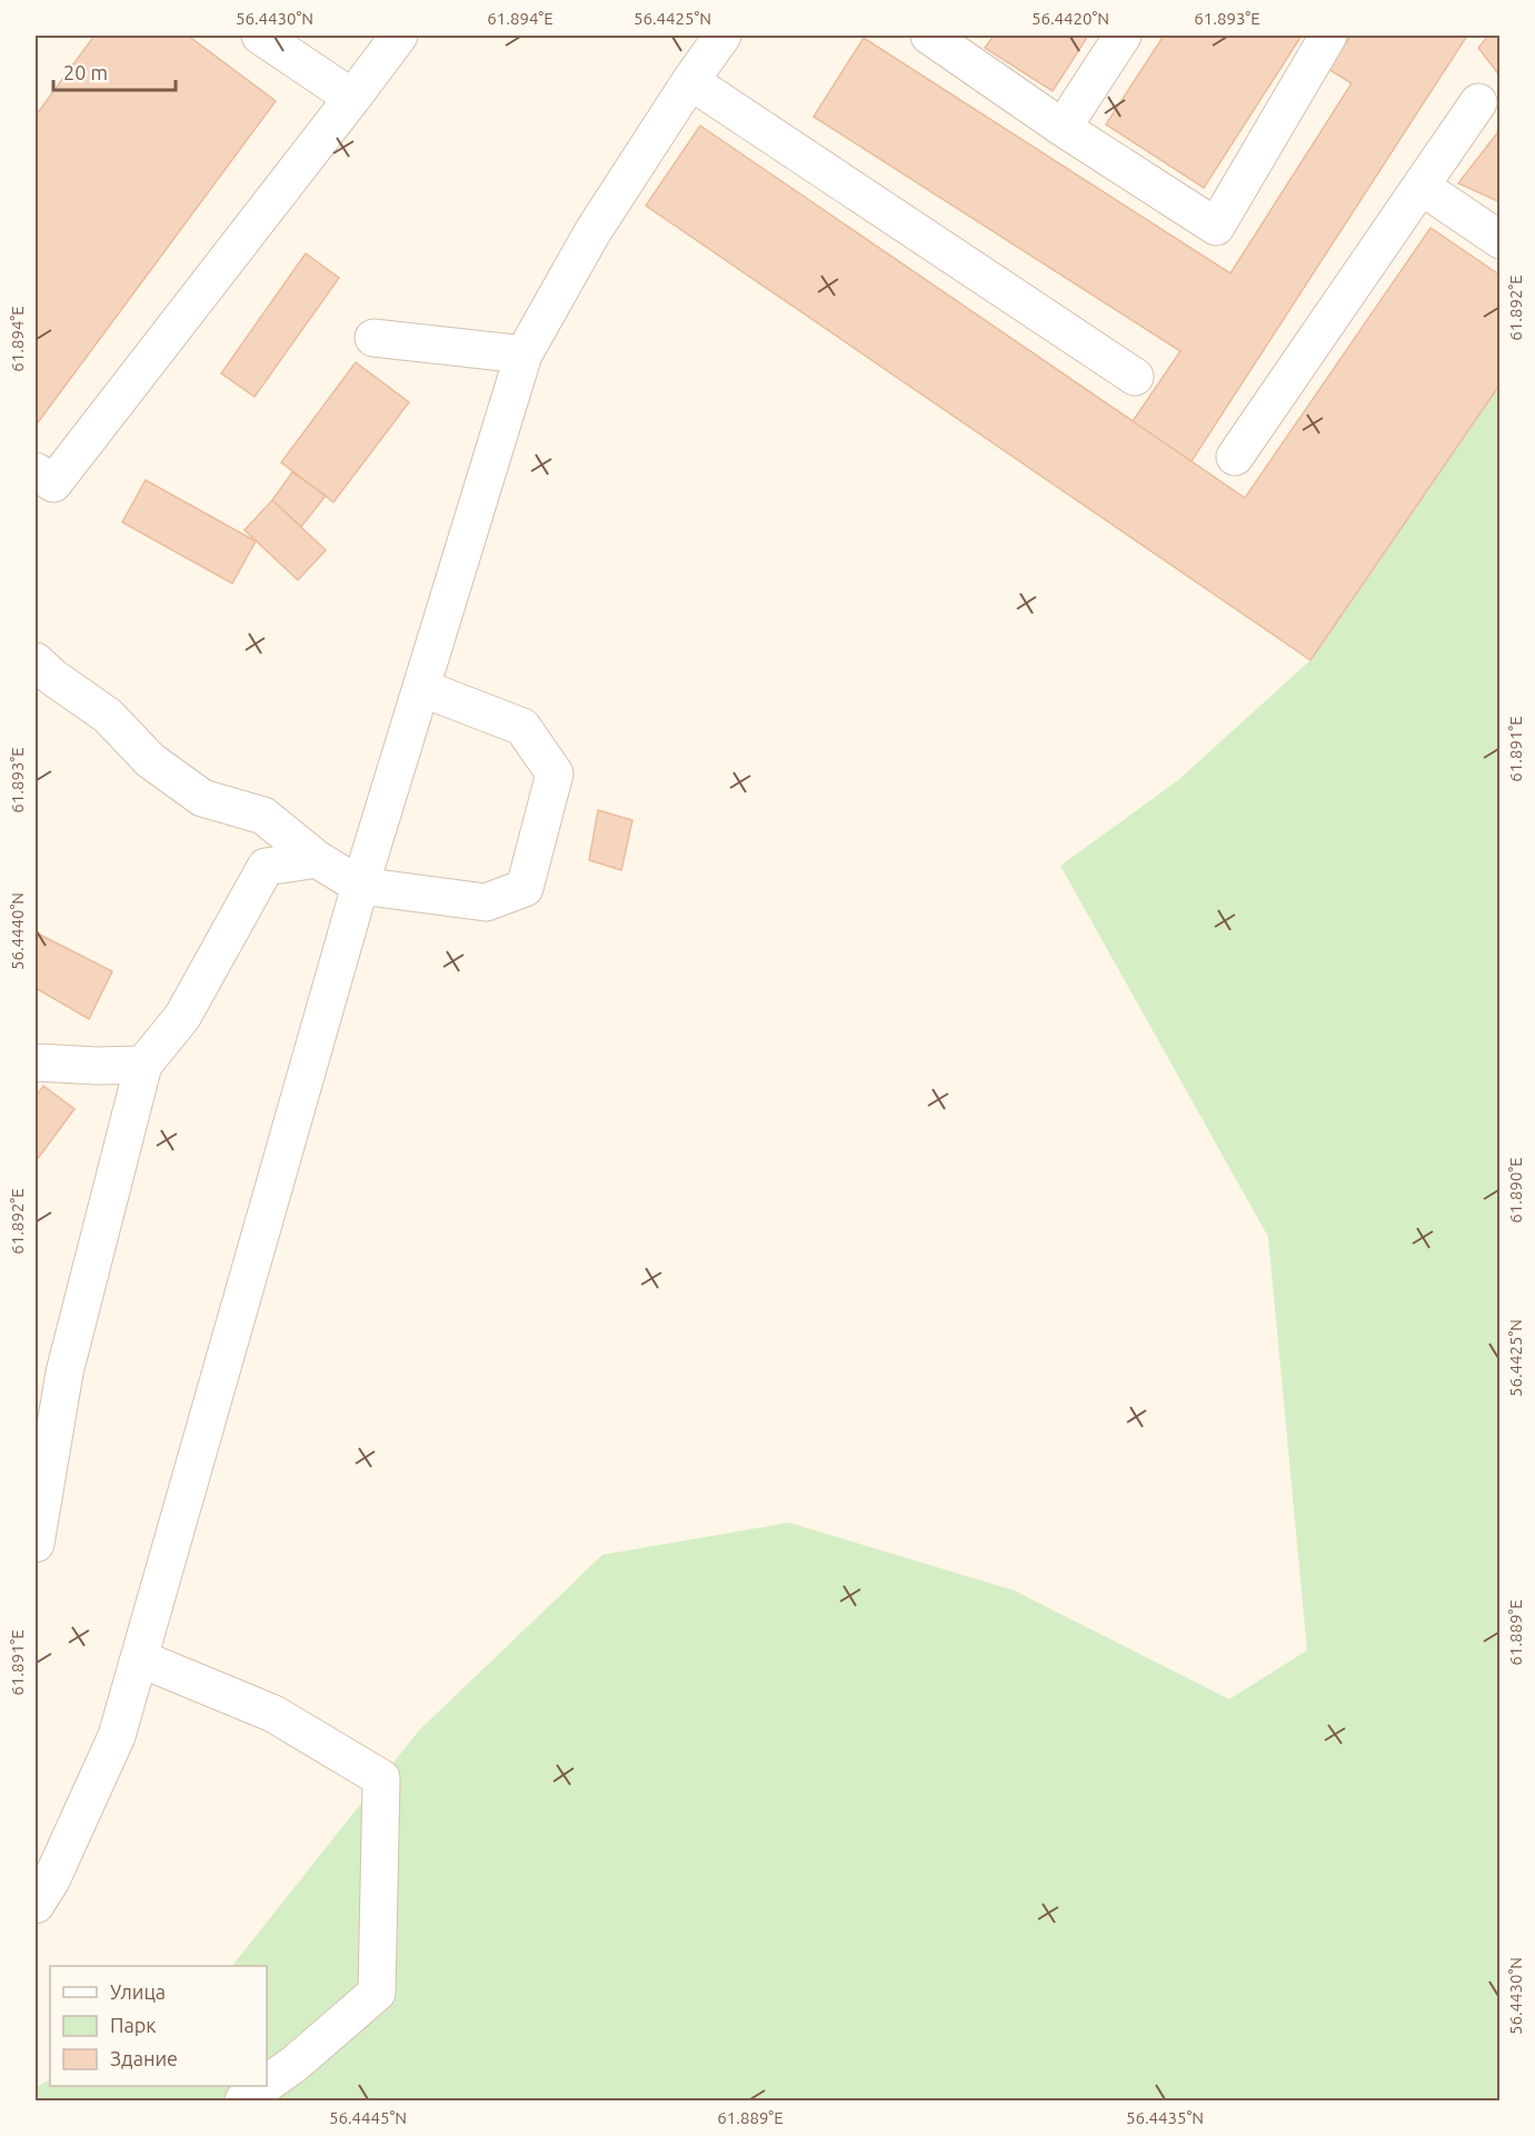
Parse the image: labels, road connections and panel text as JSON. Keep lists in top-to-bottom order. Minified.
{"legend":["Улица","Парк","Здание"],"scale_bar":"20 m","coordinates":["56.4430°N","61.894°E","56.4425°N","56.4420°N","61.893°E","61.892°E","61.891°E","56.4440°N","61.890°E","61.889°E","56.4445°N","56.4435°N"]}
